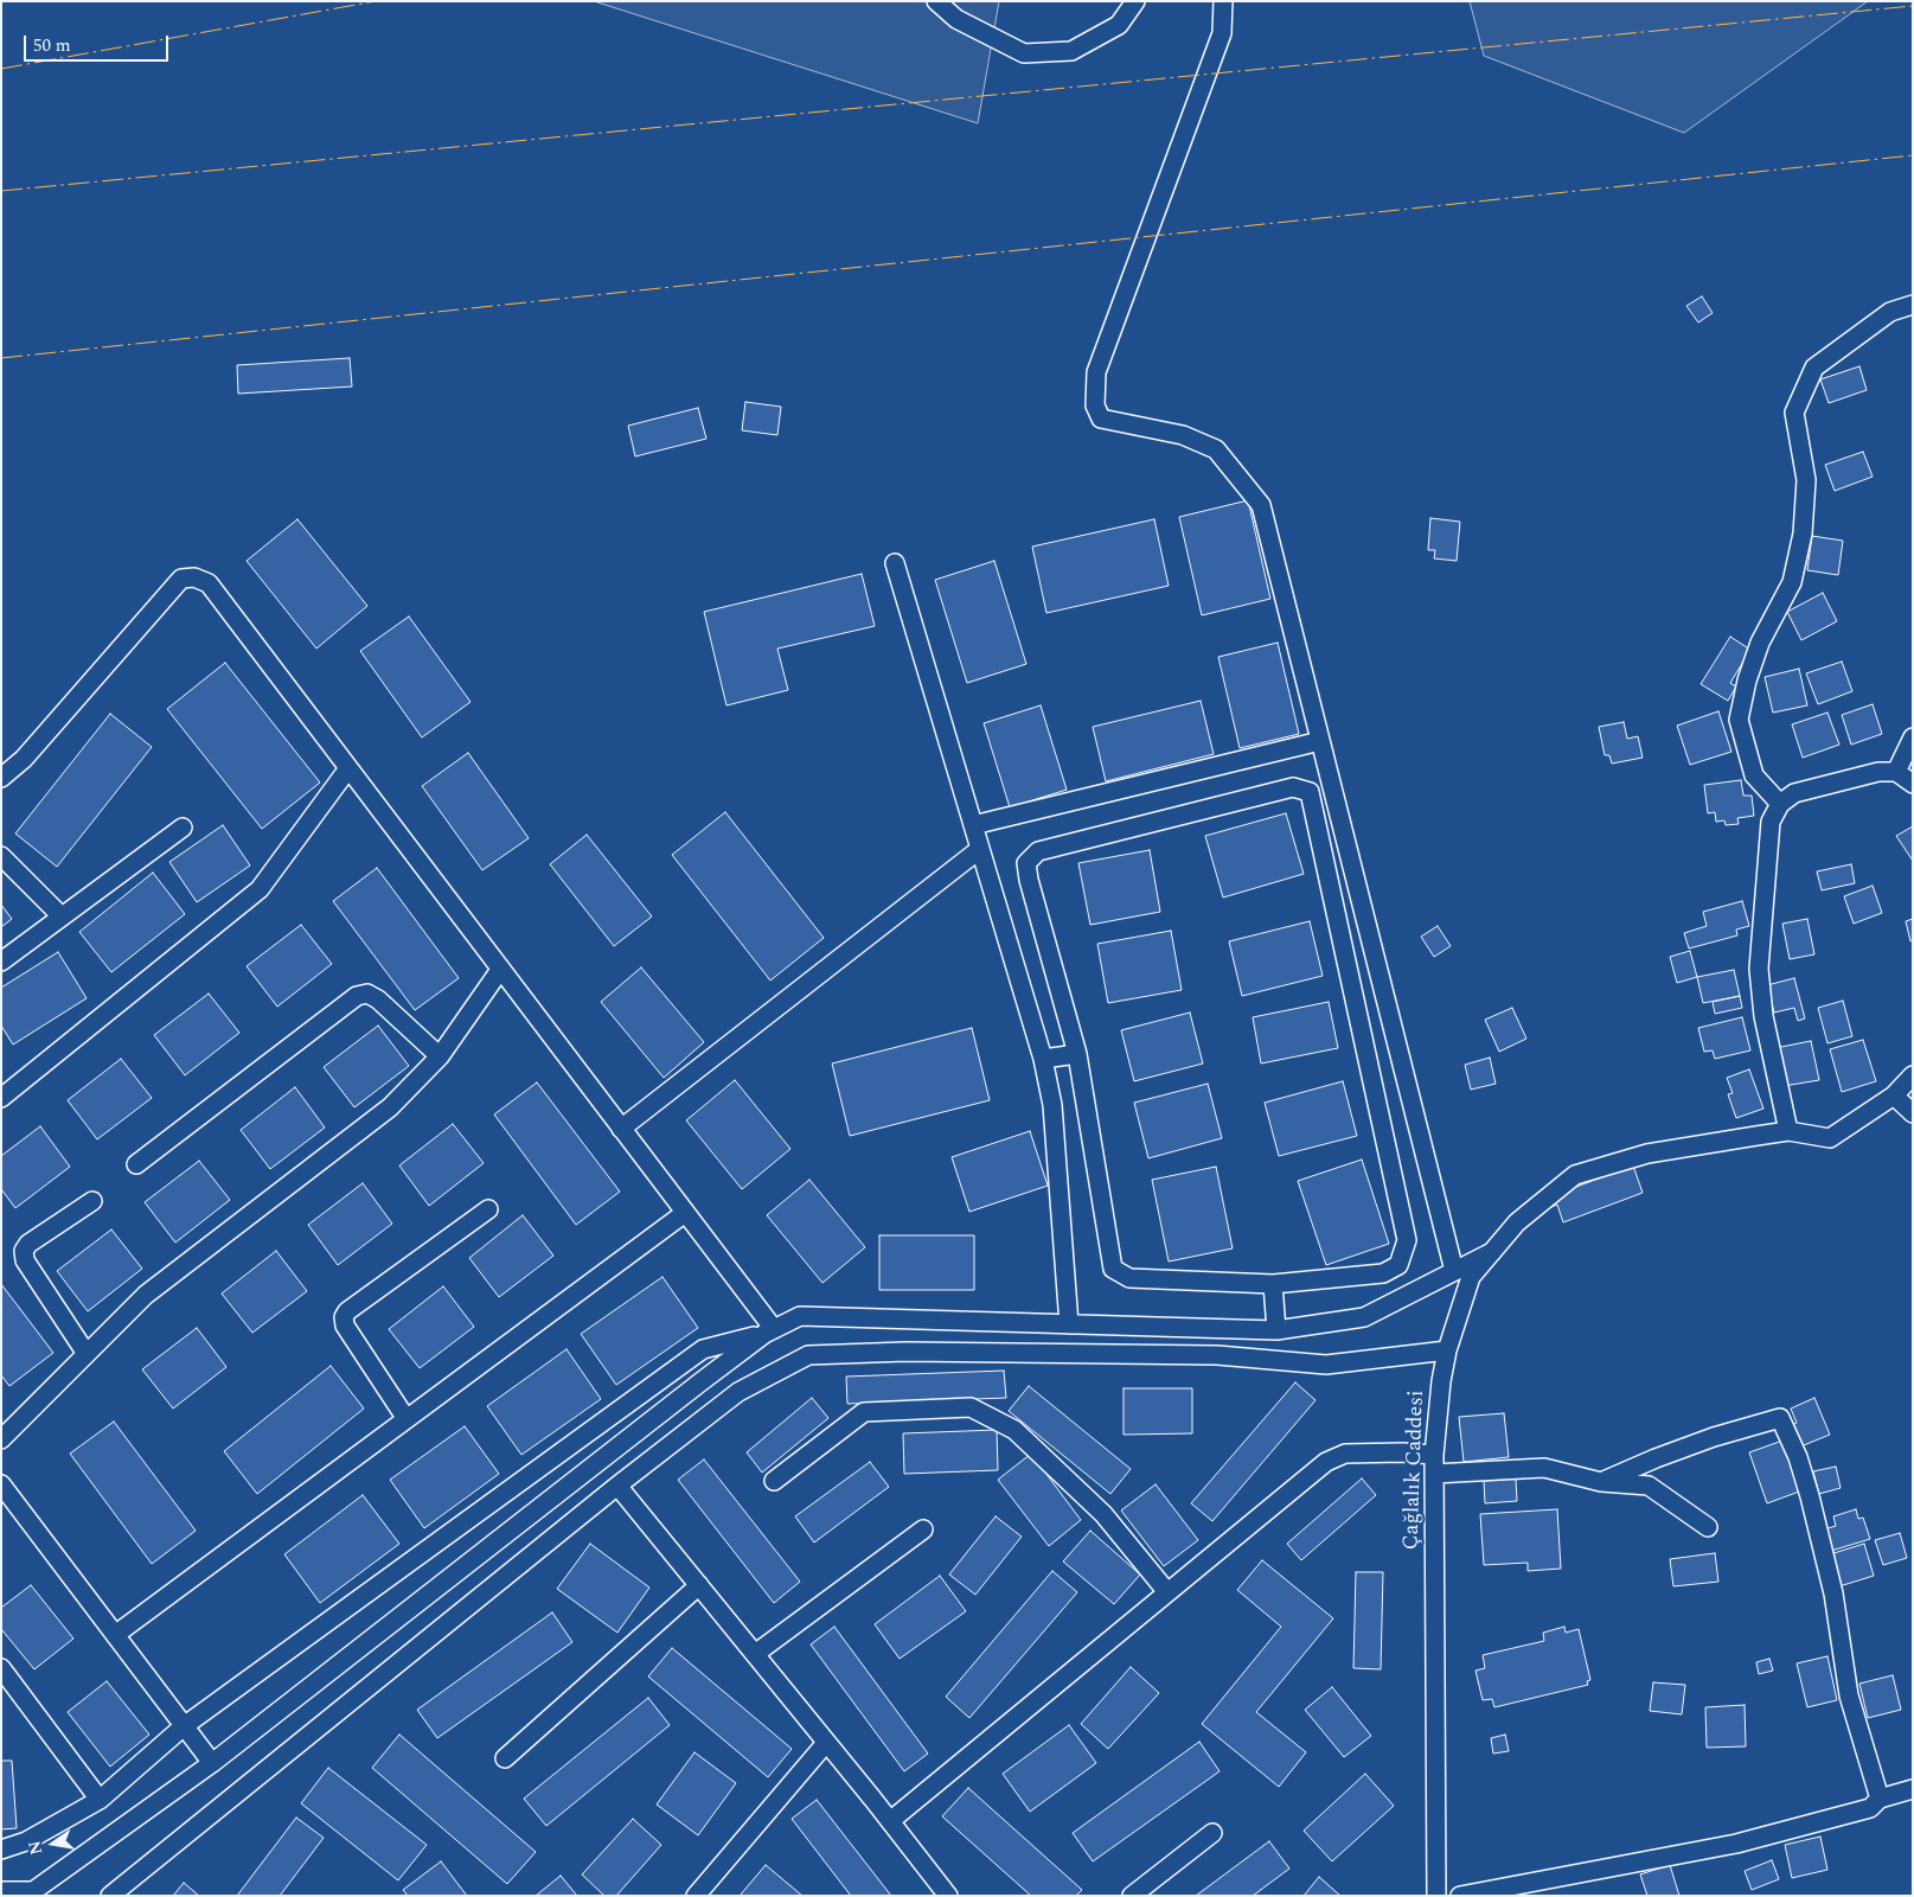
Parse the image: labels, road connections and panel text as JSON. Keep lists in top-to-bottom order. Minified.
{"streets":{"street":["Çağlalık Caddesi"]},"scale_bar":"50 m","north":"left"}
